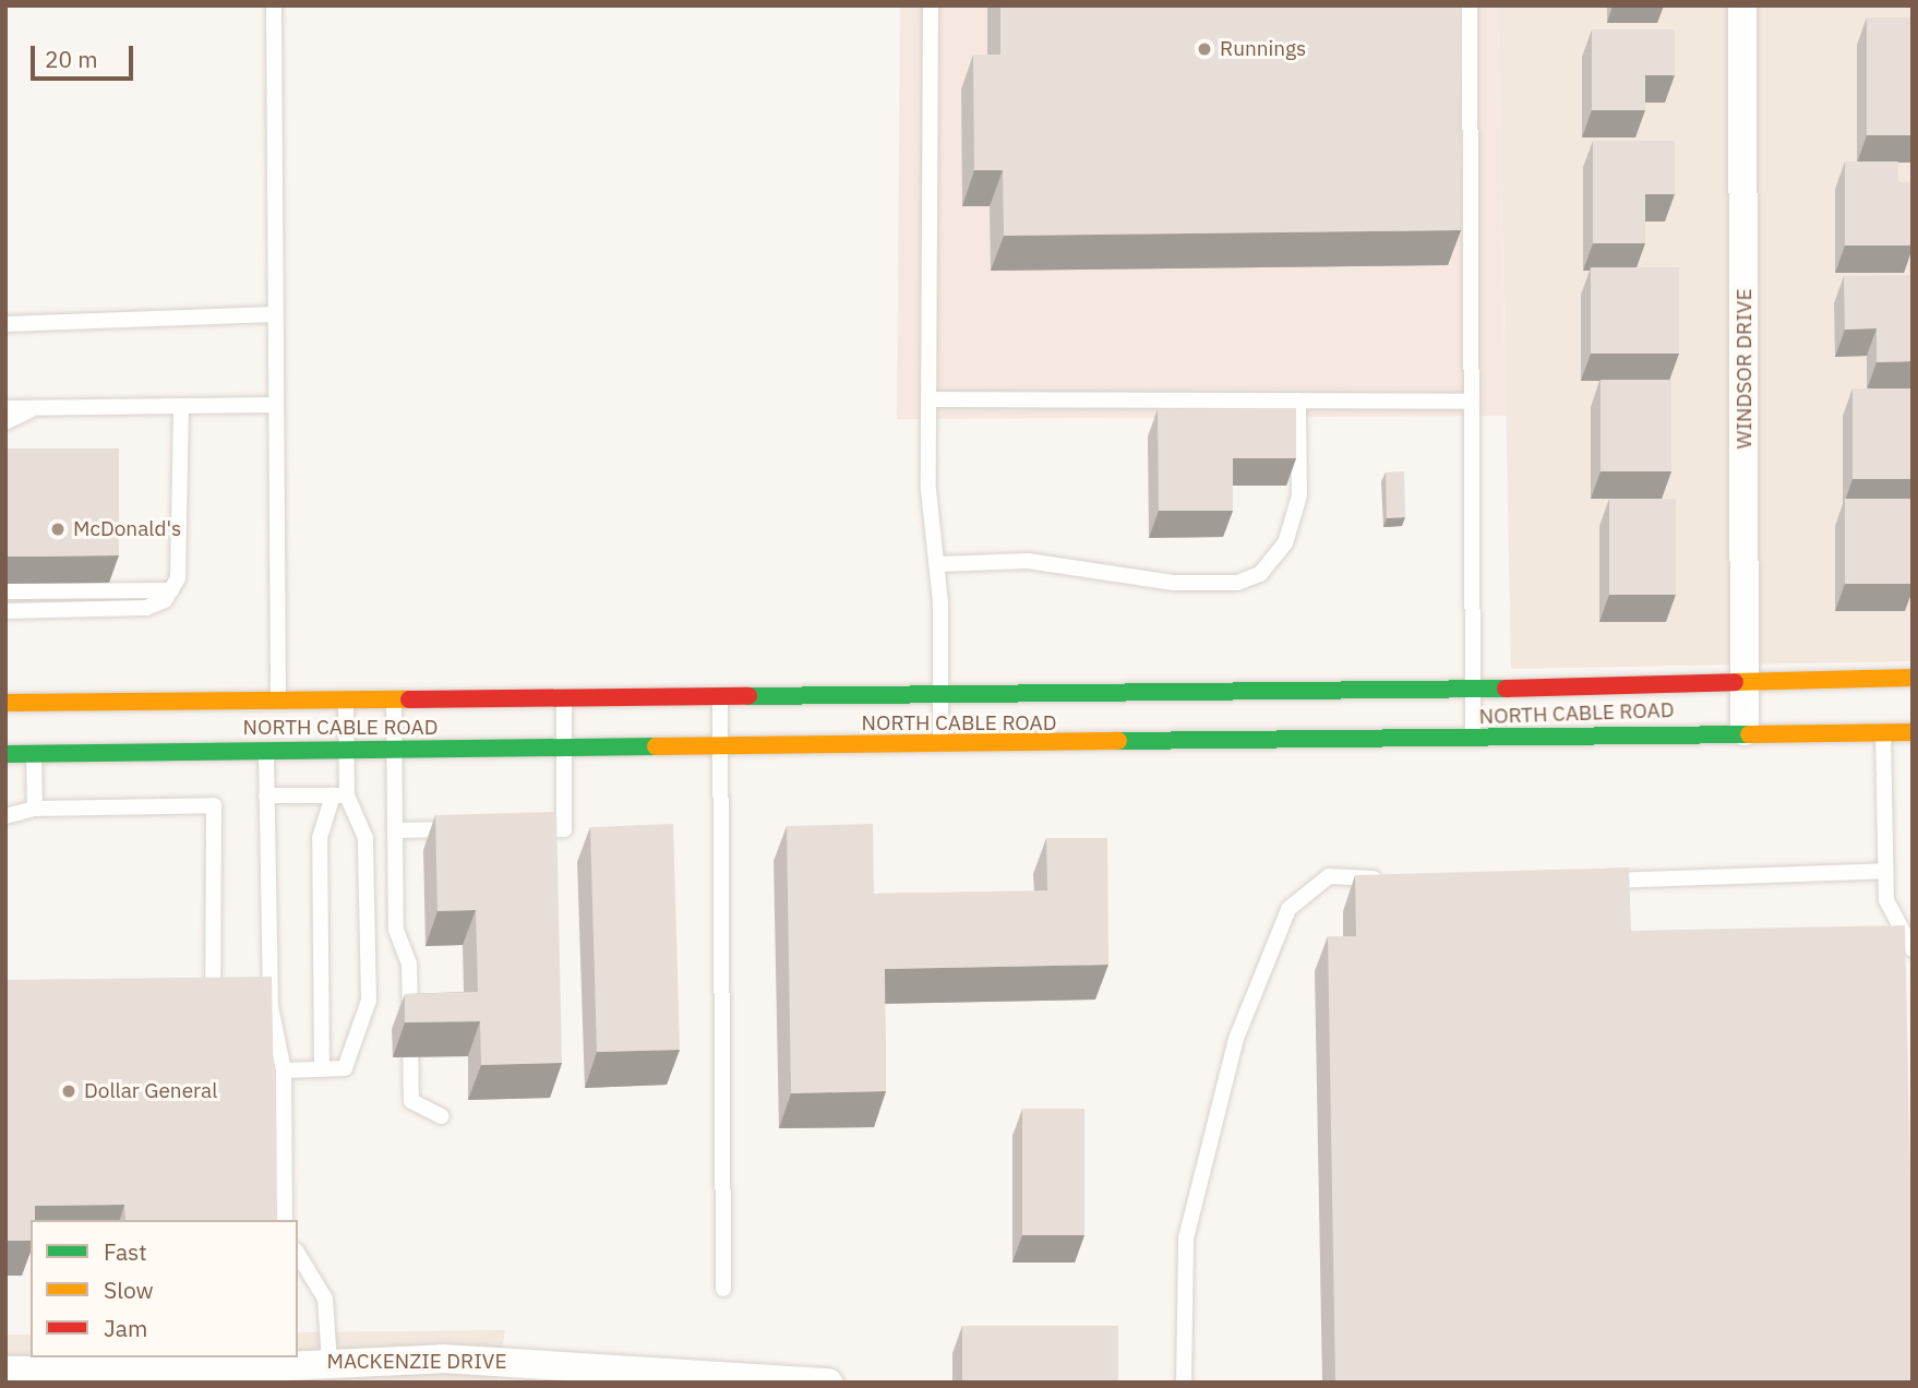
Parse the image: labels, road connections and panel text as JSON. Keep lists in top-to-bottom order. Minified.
{"streets":{"street":["WINDSOR DRIVE","NORTH CABLE ROAD","MACKENZIE DRIVE"]},"crossings":[["WINDSOR DRIVE","NORTH CABLE ROAD"]],"places":["Runnings","McDonald's","Dollar General"],"legend":["Fast","Slow","Jam"],"scale_bar":"20 m"}
